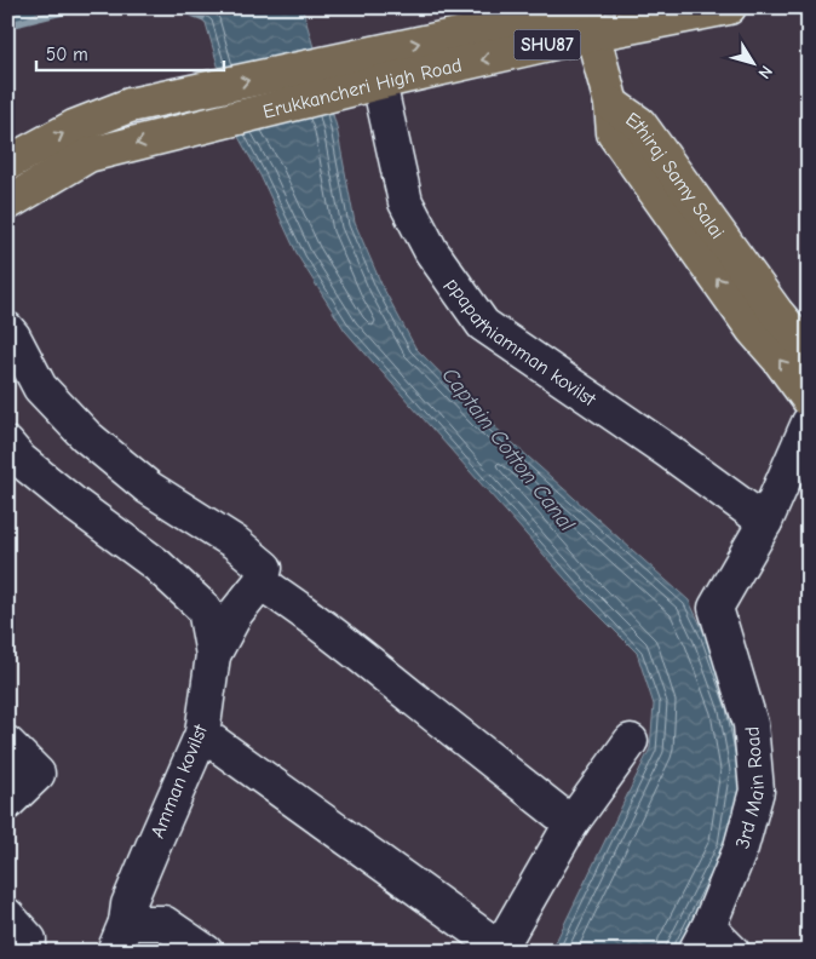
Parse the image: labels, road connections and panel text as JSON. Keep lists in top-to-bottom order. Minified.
{"streets":{"main road":["SHU87","Erukkancheri High Road","Ethiraj Samy Salai"],"street":["ppapathiamman kovilst","Amman kovilst","3rd Main Road"]},"crossings":[["SHU87","Erukkancheri High Road"],["SHU87","Ethiraj Samy Salai"],["SHU87","ppapathiamman kovilst"],["Erukkancheri High Road","ppapathiamman kovilst"],["ppapathiamman kovilst","3rd Main Road"]],"water":["Captain Cotton Canal"],"scale_bar":"50 m","north":"bottom right"}
